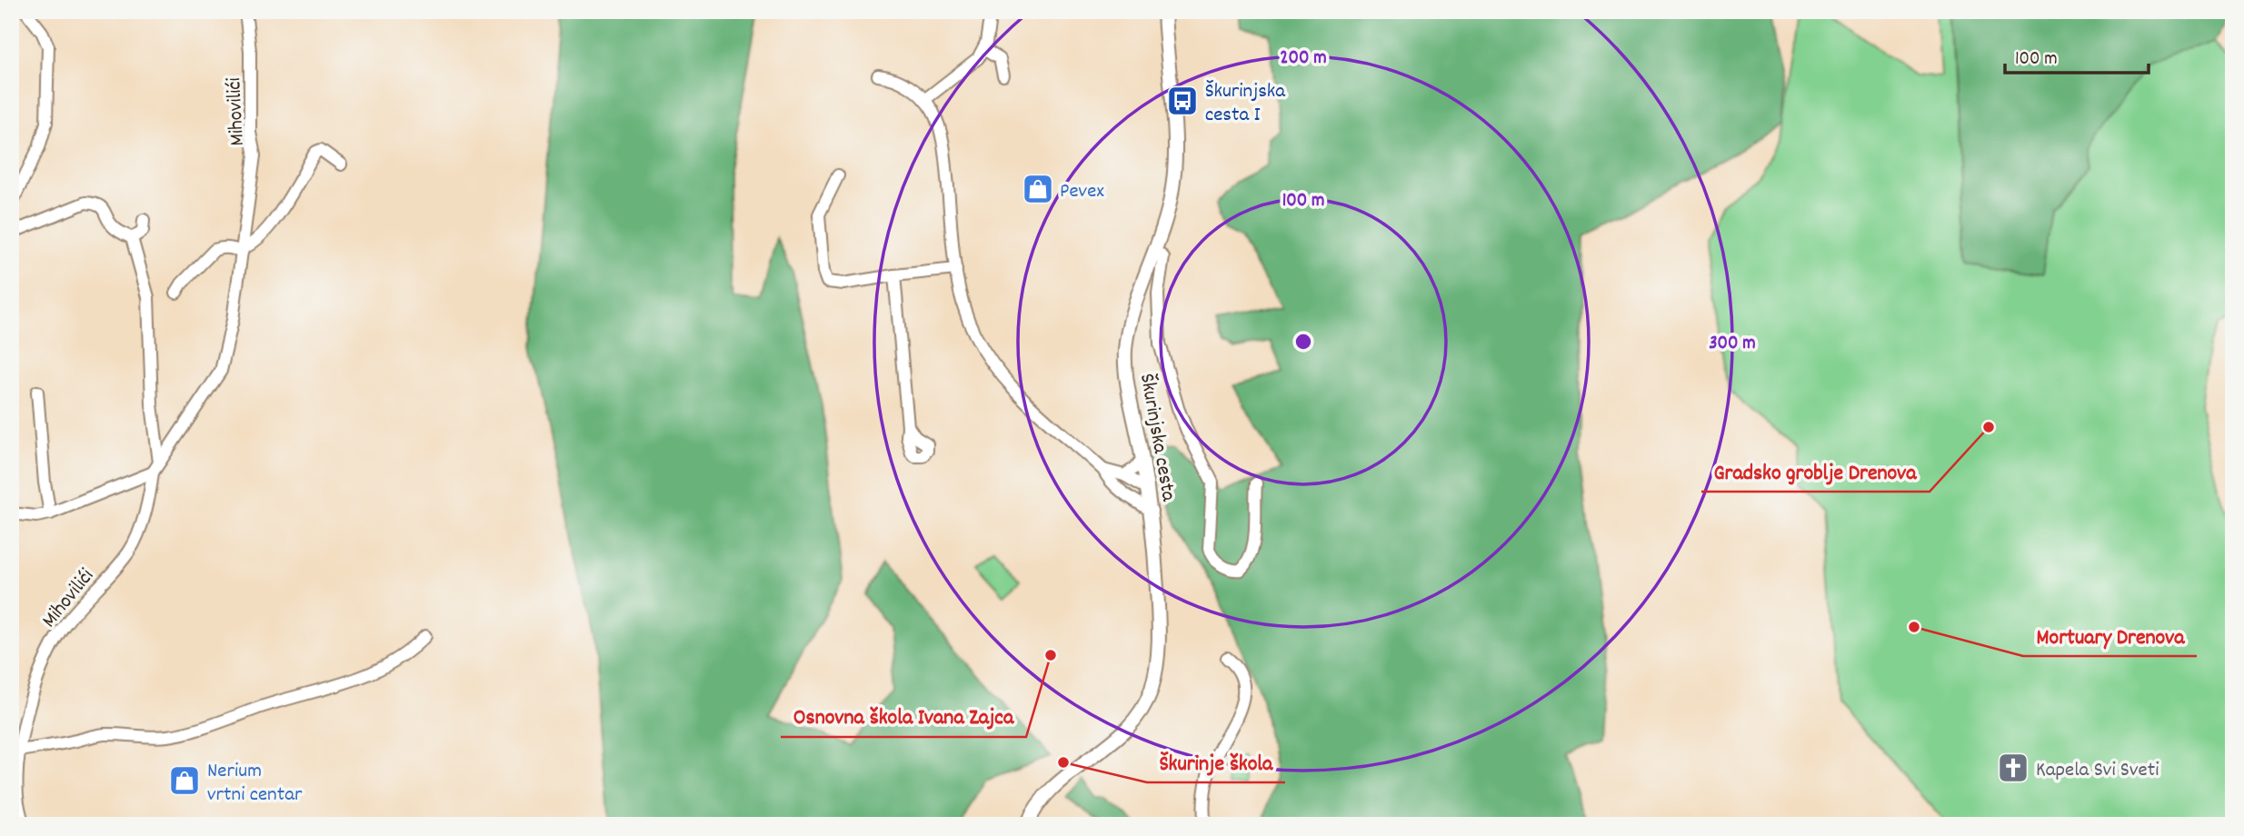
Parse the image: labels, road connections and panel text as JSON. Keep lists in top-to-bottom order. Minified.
{"streets":{"street":["Mihovilići","Škurinjska cesta"]},"places":{"bus stop":["Škurinjska cesta I"],"shop":["Pevex","Nerium vrtni centar"],"other":["Gradsko groblje Drenova","Mortuary Drenova","Osnovna škola Ivana Zajca","Škurinje škola"],"church":["Kapela Svi Sveti"]},"scale_bar":"100 m","rings":["200 m","100 m","300 m"]}
